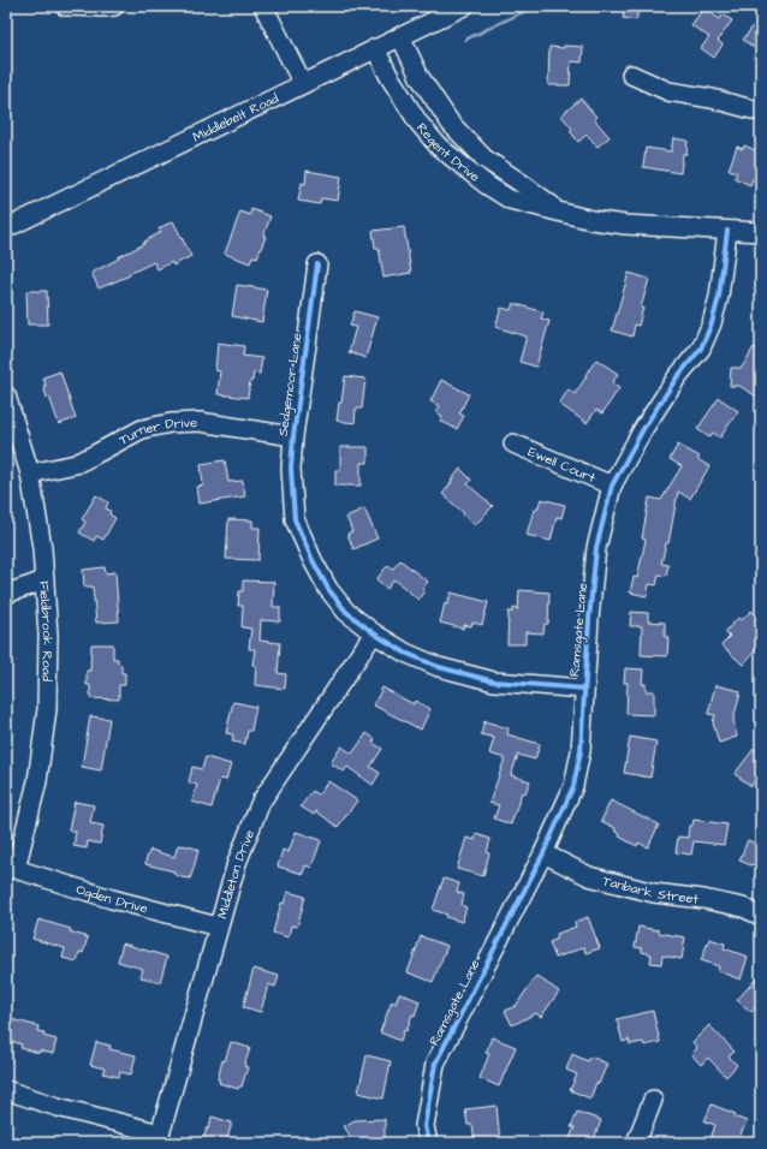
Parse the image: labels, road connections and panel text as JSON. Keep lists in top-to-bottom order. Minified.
{"streets":{"street":["Middlebelt Road","Regent Drive","Sedgemoor Lane","Turner Drive","Ewell Court","Ramsgate Lane","Fieldbrook Road","Middleton Drive","Tanbark Street","Ogden Drive"]},"crossings":[["Middlebelt Road","Regent Drive"],["Regent Drive","Ramsgate Lane"],["Sedgemoor Lane","Turner Drive"],["Sedgemoor Lane","Ramsgate Lane"],["Sedgemoor Lane","Middleton Drive"],["Turner Drive","Fieldbrook Road"],["Ewell Court","Ramsgate Lane"],["Ramsgate Lane","Tanbark Street"],["Fieldbrook Road","Ogden Drive"],["Middleton Drive","Ogden Drive"]]}
